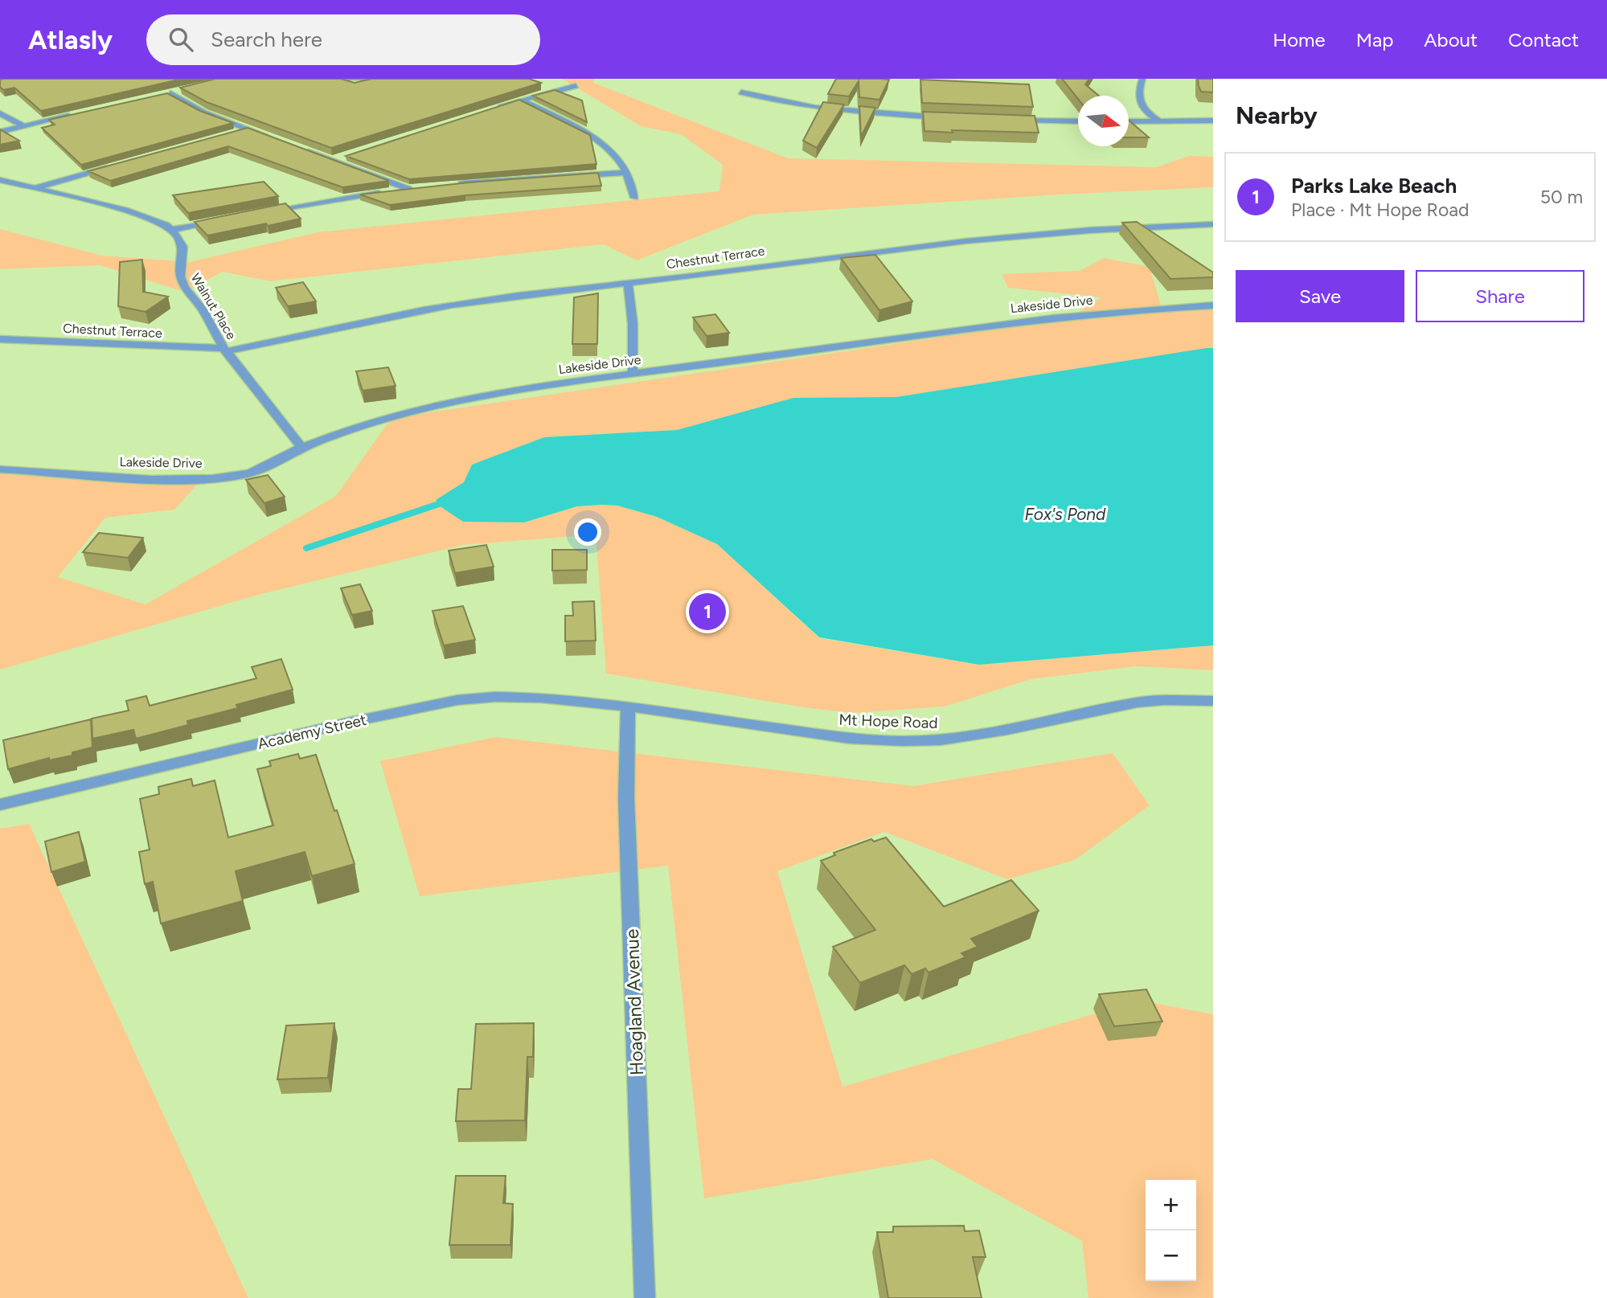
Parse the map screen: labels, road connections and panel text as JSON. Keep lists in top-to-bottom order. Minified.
{"streets":{"street":["Chestnut Terrace","Lakeside Drive","Walnut Place","Mt Hope Road","Academy Street","Hoagland Avenue"]},"crossings":[["Chestnut Terrace","Walnut Place"],["Lakeside Drive","Walnut Place"],["Mt Hope Road","Academy Street"],["Mt Hope Road","Hoagland Avenue"],["Academy Street","Hoagland Avenue"]],"water":["Fox's Pond"],"north":"right","page":{"header":"Atlasly","search":"Search here","nav":["Home","Map","About","Contact"],"heading":"Nearby","list":[{"mark":"1","name":"Parks Lake Beach","note":"Place · Mt Hope Road","value":"50 m"}],"buttons":["Save","Share"],"pins":"1","map_buttons":["+","−"]}}
